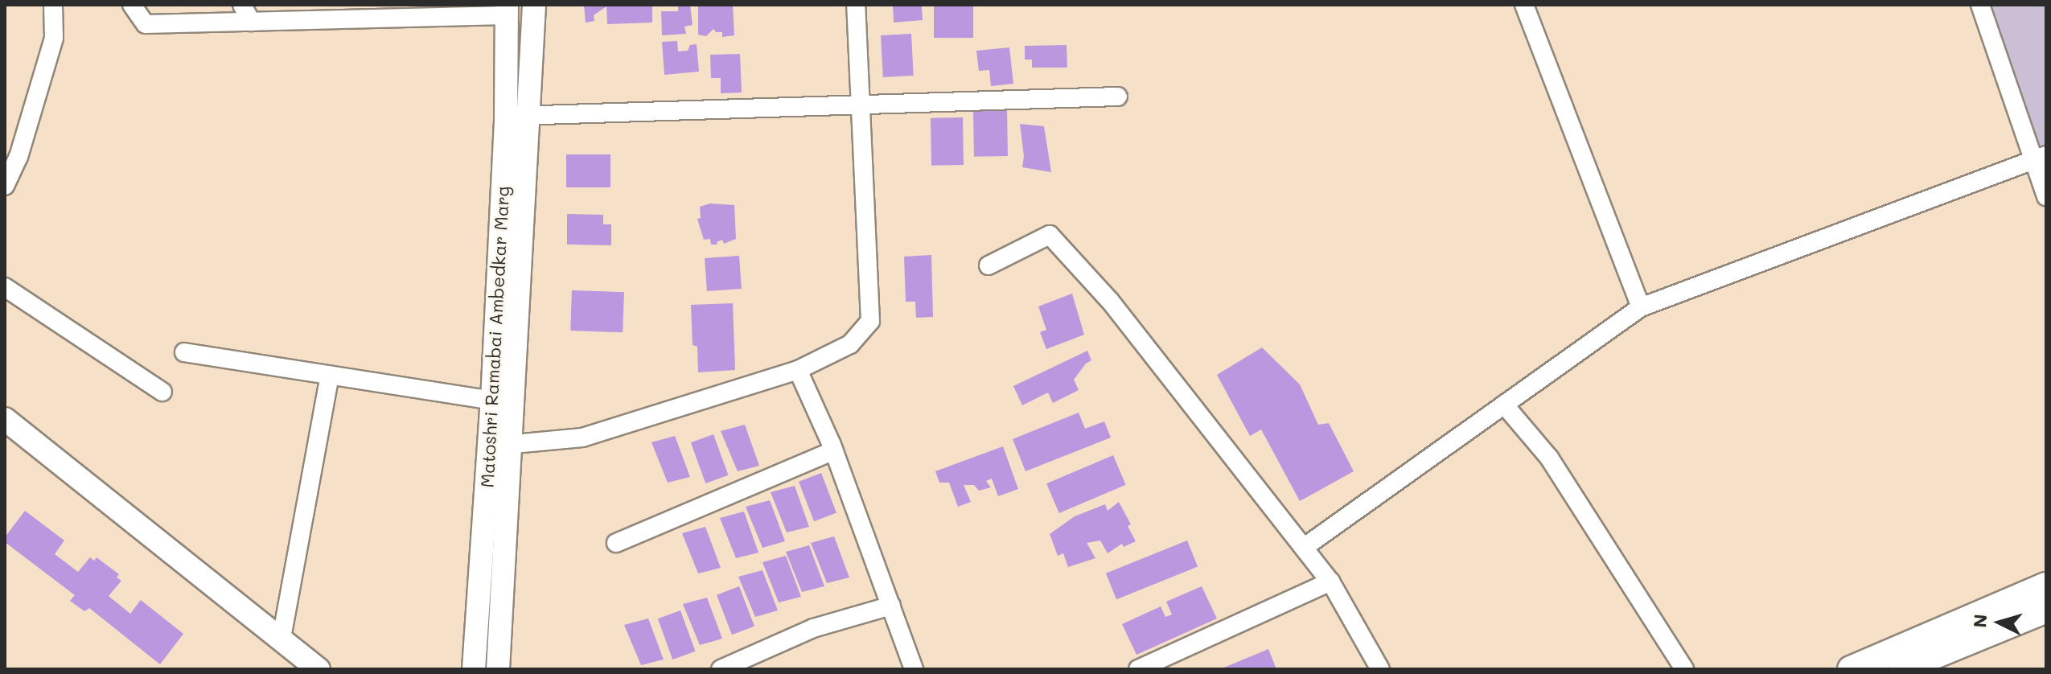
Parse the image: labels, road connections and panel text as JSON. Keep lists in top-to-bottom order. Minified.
{"streets":{"street":["Matoshri Ramabai Ambedkar Marg"]},"north":"left"}
